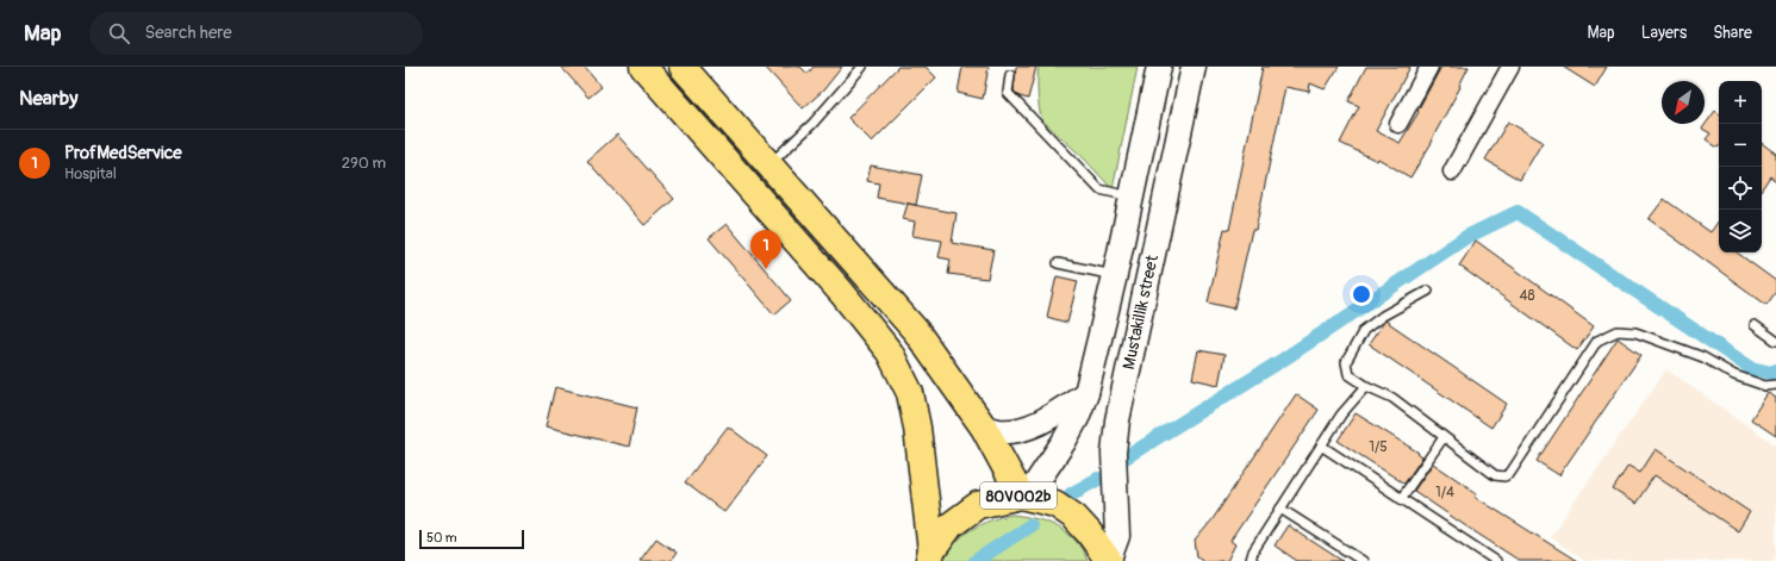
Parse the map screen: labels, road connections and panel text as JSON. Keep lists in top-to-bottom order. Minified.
{"streets":{"main road":["Mustakillik street","80V002b"]},"crossings":[["Mustakillik street","80V002b"]],"house_numbers":["48","1/5","1/4"],"scale_bar":"50 m","north":"bottom left","page":{"header":"Map","search":"Search here","nav":["Map","Layers","Share"],"heading":"Nearby","map_buttons":["+","−"],"list":[{"mark":"1","name":"ProfMedService","note":"Hospital","value":"290 m"}],"pins":"1","scale":"50 m"}}
